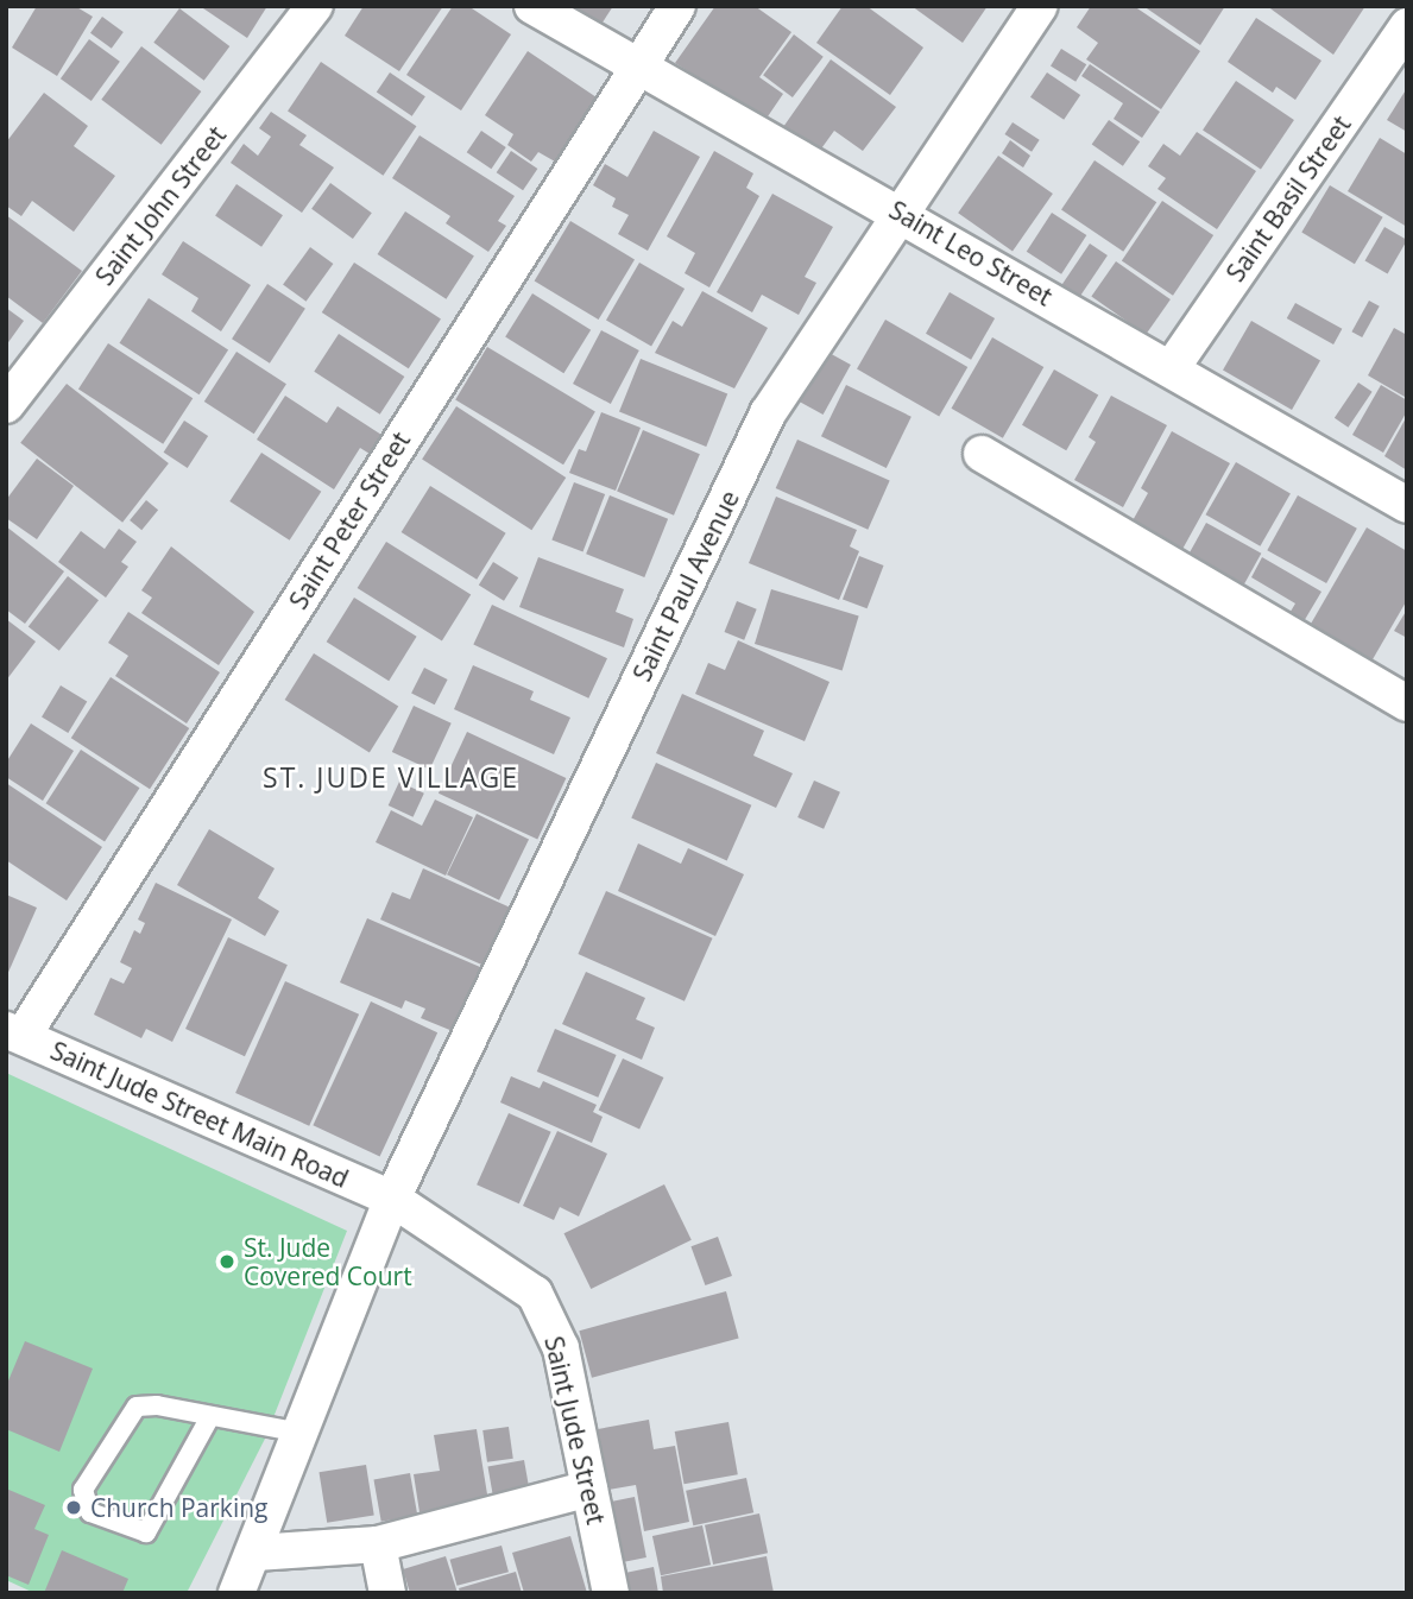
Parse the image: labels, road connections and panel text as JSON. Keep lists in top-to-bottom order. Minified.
{"streets":{"street":["Saint Basil Street","Saint John Street","Saint Leo Street","Saint Peter Street","Saint Paul Avenue","Saint Jude Street Main Road","Saint Jude Street"]},"crossings":[["Saint Basil Street","Saint Leo Street"],["Saint Leo Street","Saint Peter Street"],["Saint Leo Street","Saint Paul Avenue"],["Saint Peter Street","Saint Jude Street Main Road"],["Saint Paul Avenue","Saint Jude Street Main Road"],["Saint Paul Avenue","Saint Jude Street"],["Saint Jude Street Main Road","Saint Jude Street"]],"districts":["ST. JUDE VILLAGE"],"places":["St. Jude Covered Court","Church Parking"]}
